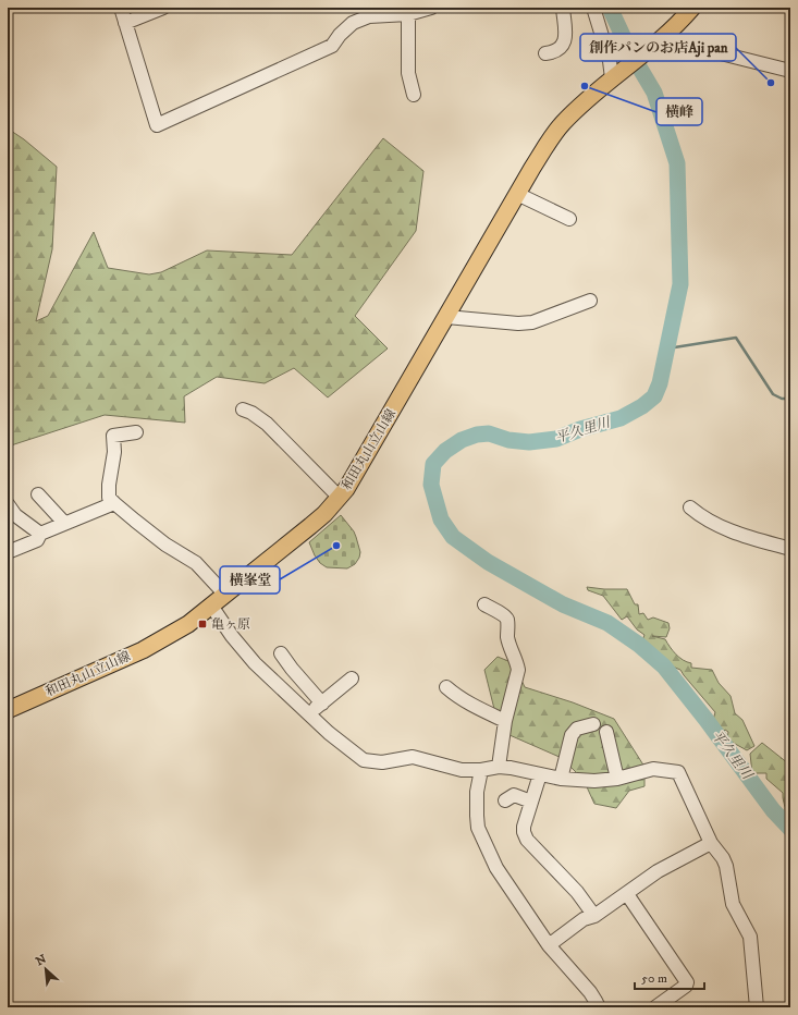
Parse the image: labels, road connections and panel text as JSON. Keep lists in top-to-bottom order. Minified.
{"streets":{"main road":["和田丸山立山線"]},"water":["平久里川"],"places":{"other":["創作パンのお店Aji pan","横峰","横峯堂"],"transit":["亀ヶ原"]},"scale_bar":"50 m","north":"top left"}
